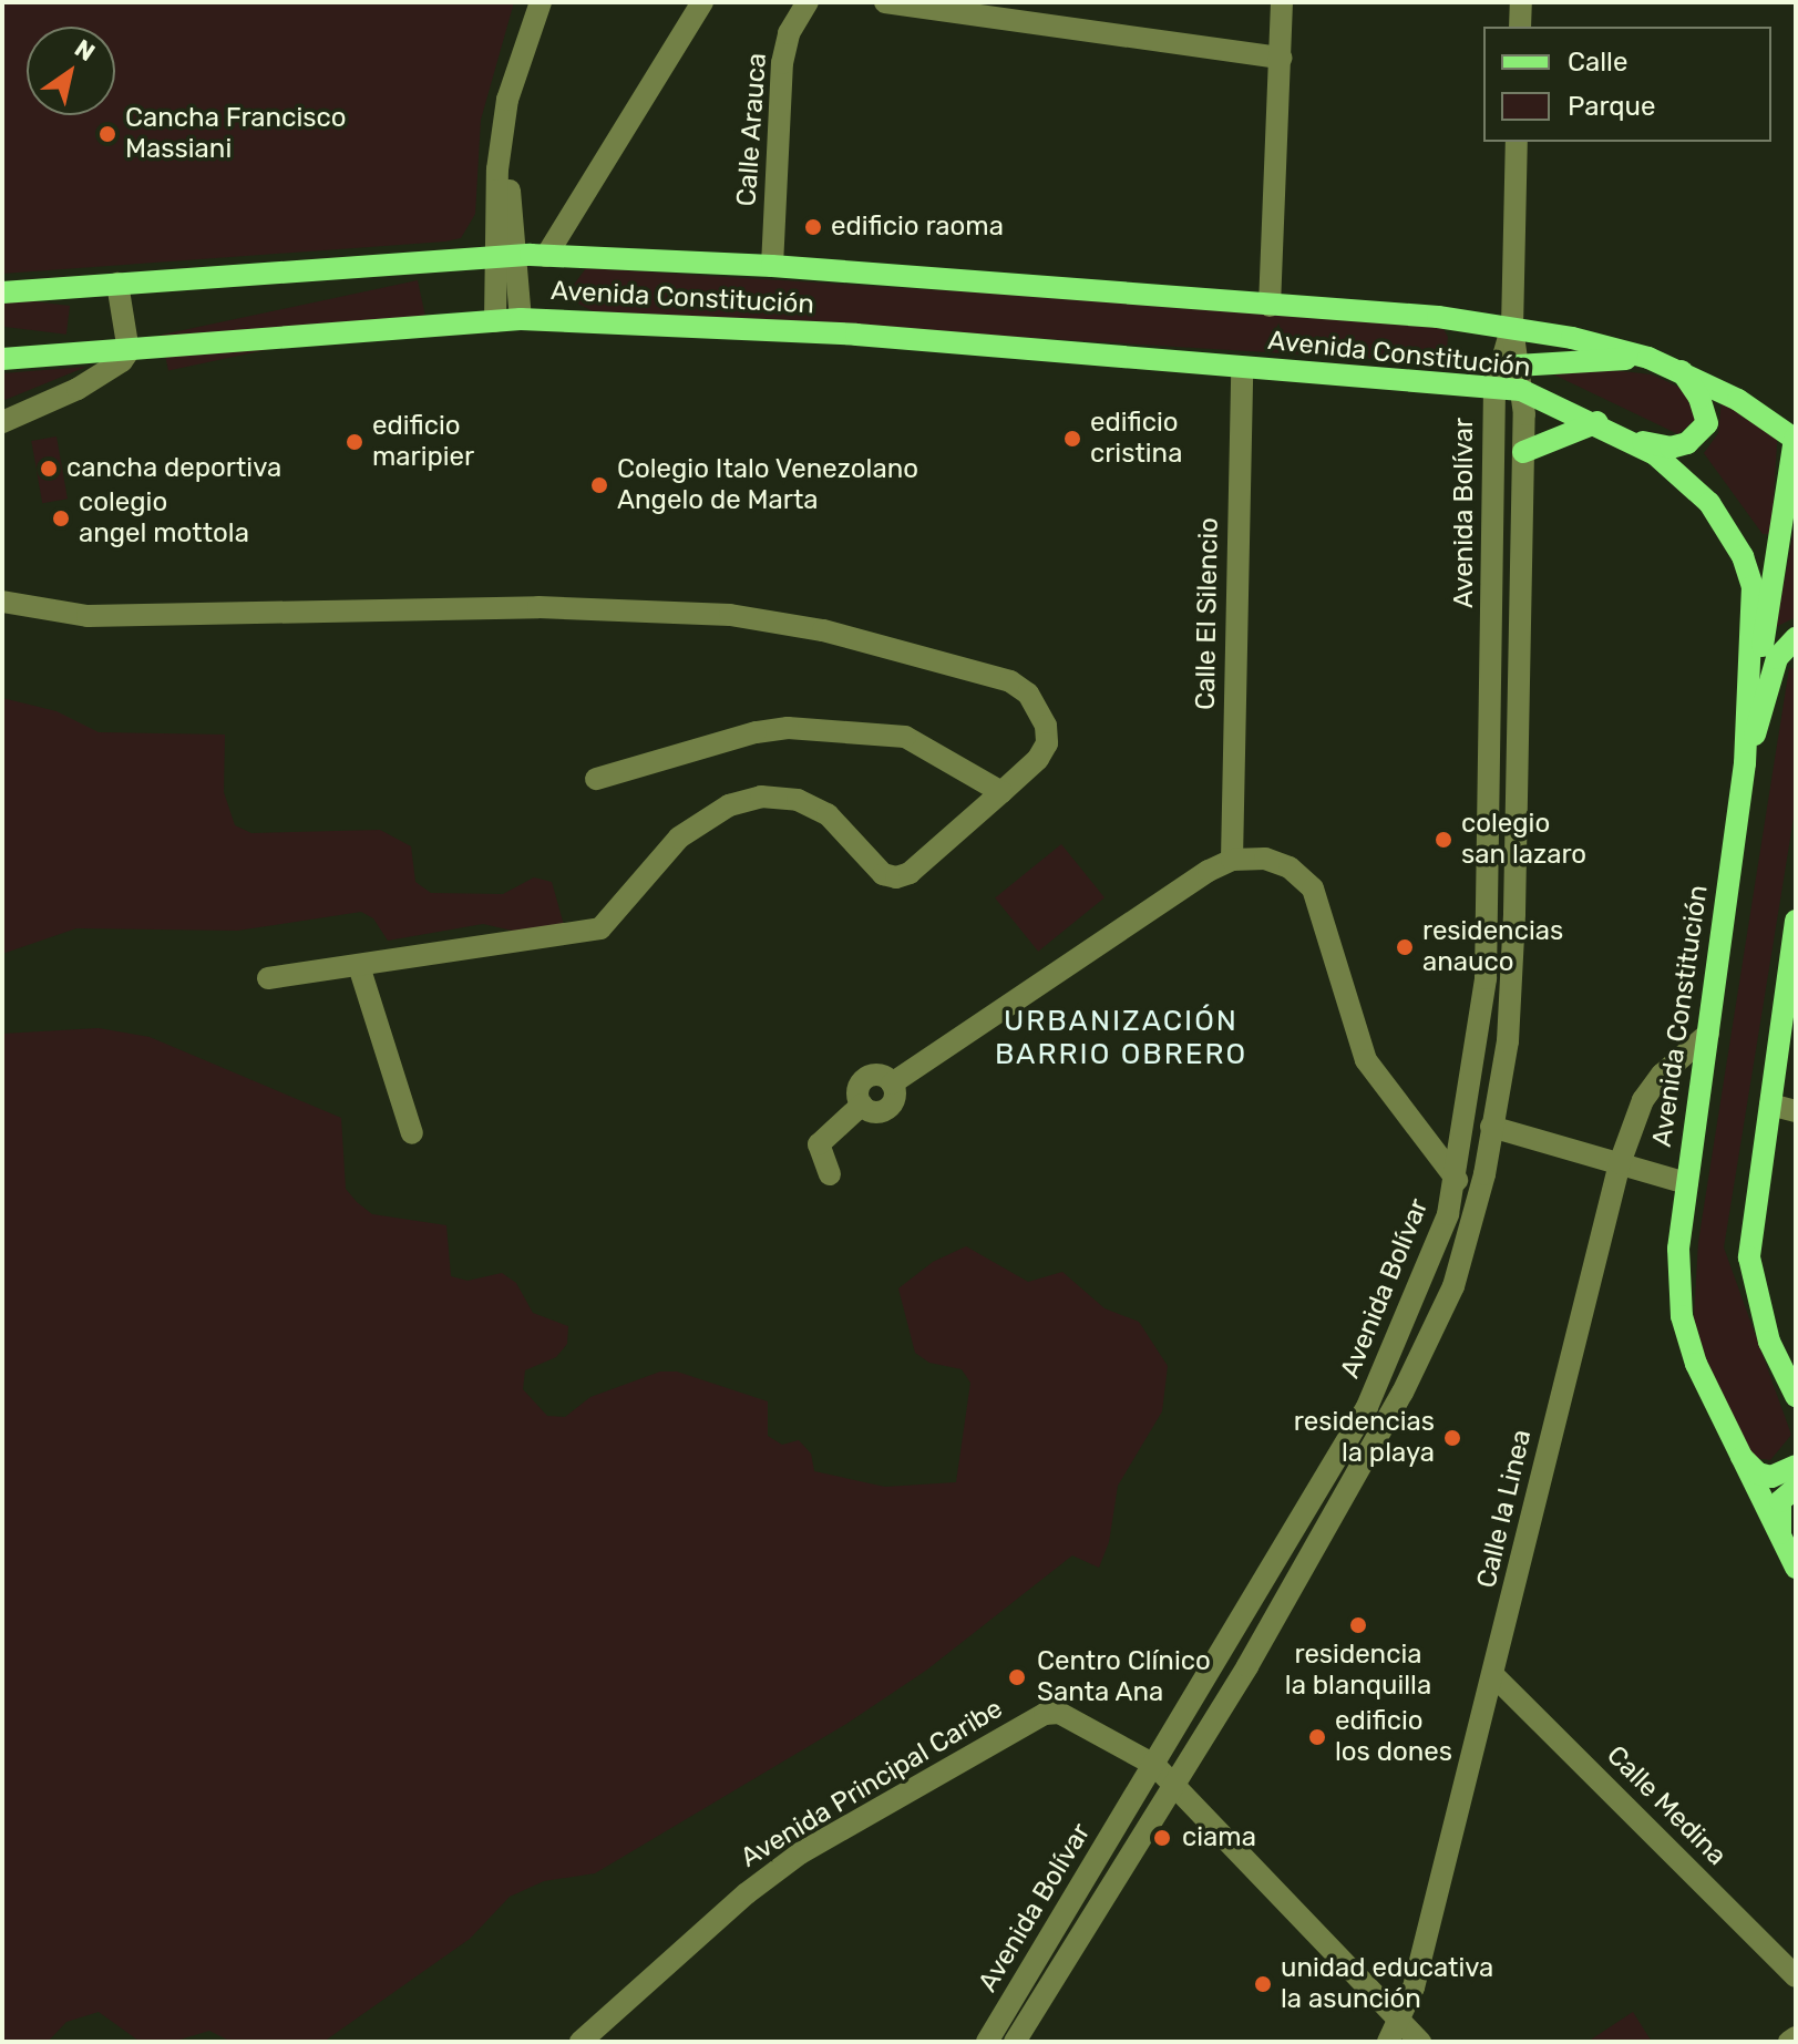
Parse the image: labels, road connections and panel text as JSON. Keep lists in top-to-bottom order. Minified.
{"streets":{"main road":["Avenida Constitución"],"street":["Calle Arauca","Avenida Bolívar","Calle El Silencio","Calle la Linea","Avenida Principal Caribe","Calle Medina"]},"crossings":[["Calle Arauca","Avenida Constitución"],["Avenida Constitución","Avenida Bolívar"],["Avenida Constitución","Calle El Silencio"],["Avenida Constitución","Calle la Linea"],["Avenida Bolívar","Avenida Principal Caribe"],["Calle la Linea","Avenida Principal Caribe"],["Calle la Linea","Calle Medina"]],"districts":["URBANIZACIÓN BARRIO OBRERO"],"places":["Cancha Francisco Massiani","edificio raoma","edificio cristina","edificio maripier","cancha deportiva","Colegio Italo Venezolano Angelo de Marta","colegio angel mottola","colegio san lazaro","residencias anauco","residencias la playa","residencia la blanquilla","Centro Clínico Santa Ana","edificio los dones","ciama","unidad educativa la asunción"],"legend":["Calle","Parque"],"north":"top right"}
